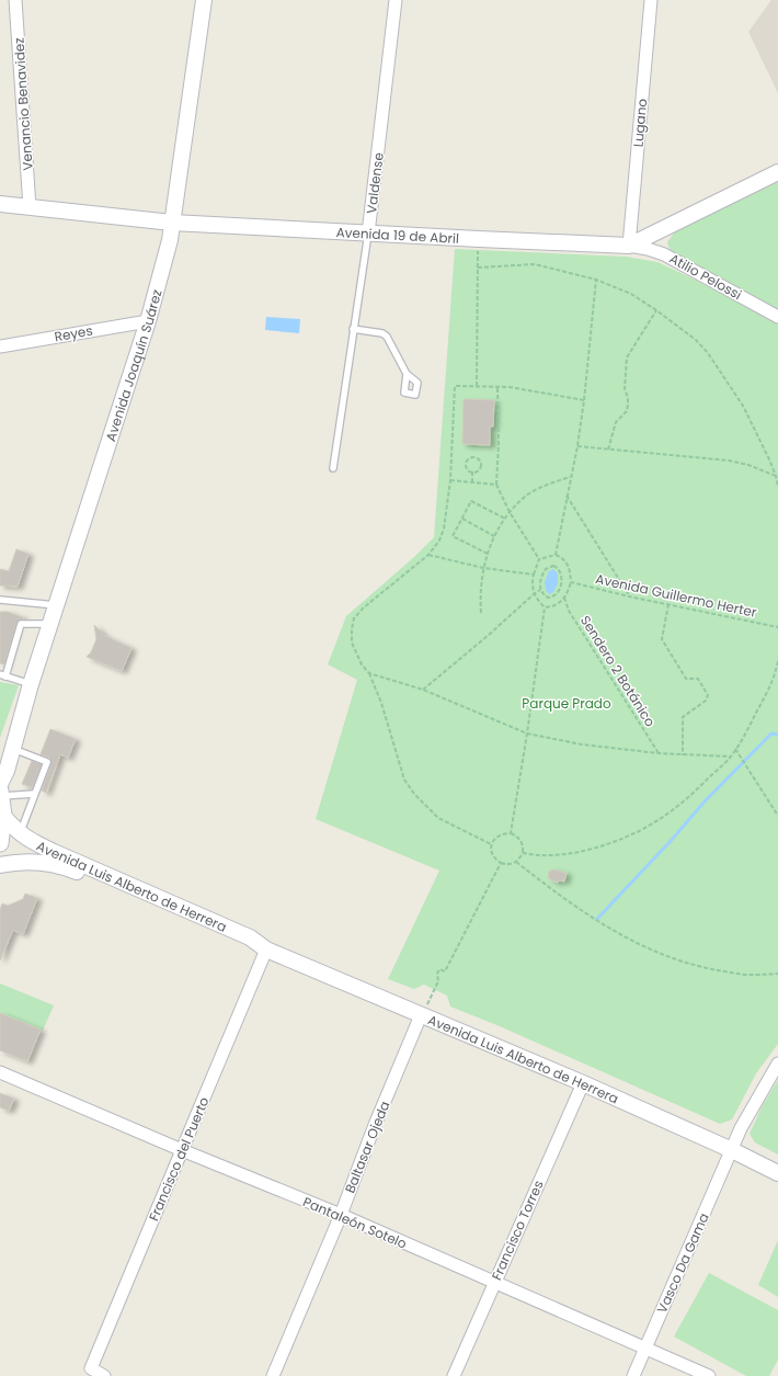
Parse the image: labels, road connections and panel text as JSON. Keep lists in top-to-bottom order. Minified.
{"streets":{"street":["Venancio Benavidez","Lugano","Valdense","Avenida 19 de Abril","Atilio Pelossi","Reyes","Avenida Joaquín Suárez","Avenida Luis Alberto de Herrera","Baltasar Ojeda","Francisco del Puerto","Pantaleón Sotelo","Francisco Torres","Vasco Da Gama"],"path":["Avenida Guillermo Herter","Sendero 2 Botánico"]},"crossings":[["Venancio Benavidez","Avenida 19 de Abril"],["Lugano","Avenida 19 de Abril"],["Lugano","Atilio Pelossi"],["Valdense","Avenida 19 de Abril"],["Avenida 19 de Abril","Atilio Pelossi"],["Avenida 19 de Abril","Avenida Joaquín Suárez"],["Reyes","Avenida Joaquín Suárez"],["Avenida Luis Alberto de Herrera","Baltasar Ojeda"],["Avenida Luis Alberto de Herrera","Francisco del Puerto"],["Avenida Luis Alberto de Herrera","Francisco Torres"],["Avenida Luis Alberto de Herrera","Vasco Da Gama"],["Baltasar Ojeda","Pantaleón Sotelo"],["Francisco del Puerto","Pantaleón Sotelo"],["Pantaleón Sotelo","Francisco Torres"],["Pantaleón Sotelo","Vasco Da Gama"]],"parks":["Parque Prado"]}
